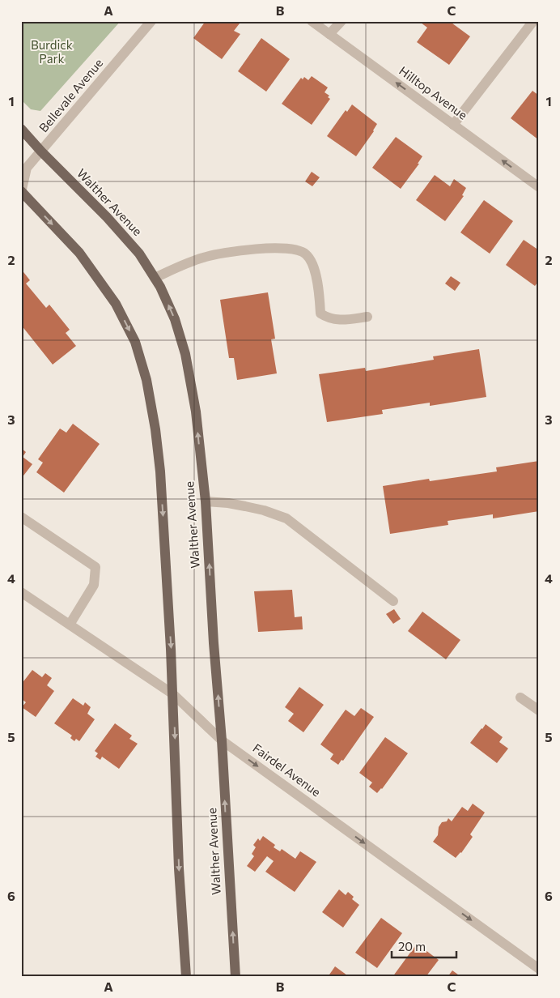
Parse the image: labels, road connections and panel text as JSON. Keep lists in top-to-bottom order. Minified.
{"streets":{"main road":["Walther Avenue"],"street":["Hilltop Avenue","Bellevale Avenue","Fairdel Avenue"]},"crossings":[["Bellevale Avenue","Walther Avenue"],["Walther Avenue","Fairdel Avenue"]],"one_way":["Hilltop Avenue","Fairdel Avenue"],"parks":["Burdick Park"],"scale_bar":"20 m","grid":{"columns":["A","B","C"],"rows":["1","2","3","4","5","6"]}}
